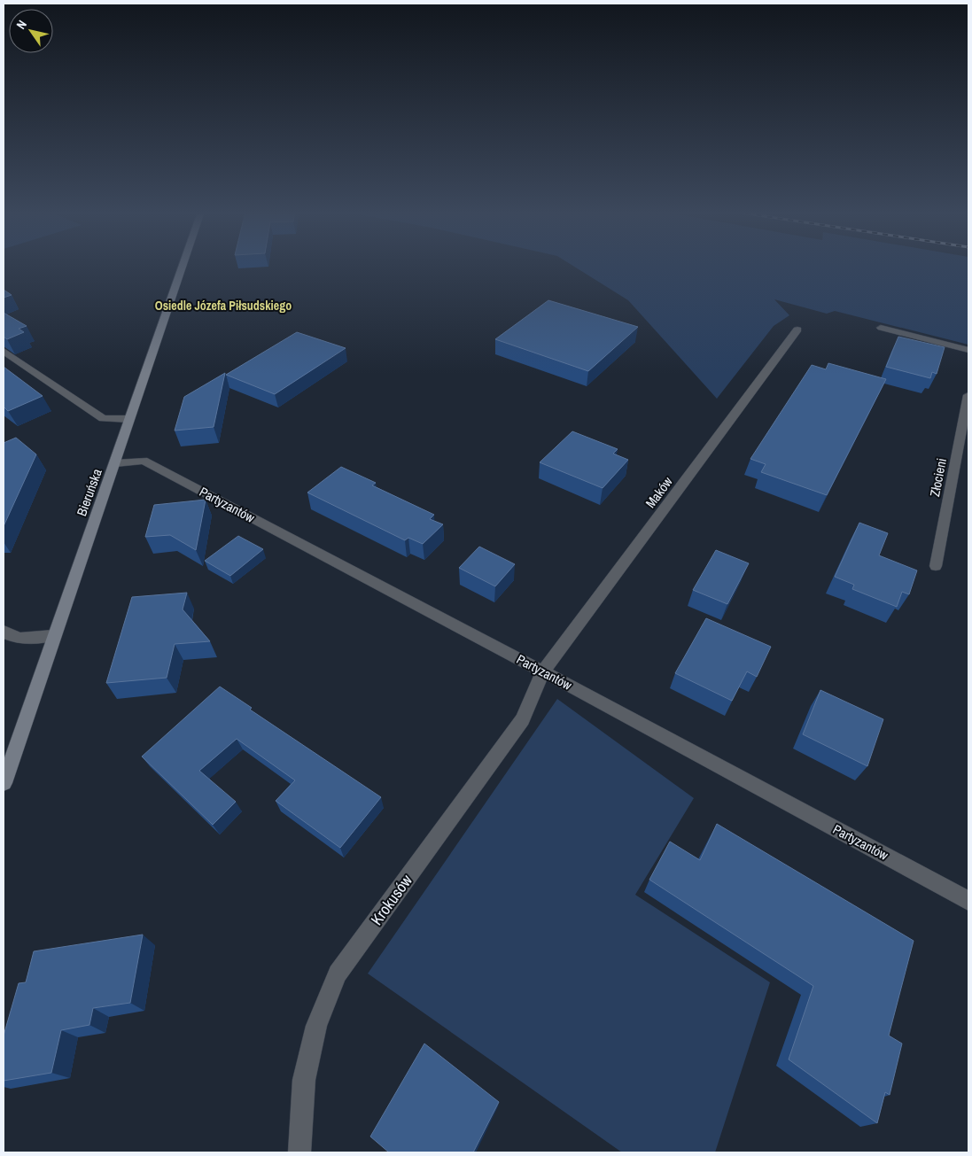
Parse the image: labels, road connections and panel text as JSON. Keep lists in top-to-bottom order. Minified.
{"streets":{"street":["Złocieni","Bieruńska","Maków","Partyzantów","Krokusów"]},"crossings":[["Bieruńska","Partyzantów"],["Maków","Partyzantów"],["Maków","Krokusów"],["Partyzantów","Krokusów"]],"districts":["Osiedle Józefa Piłsudskiego"],"north":"top left"}
